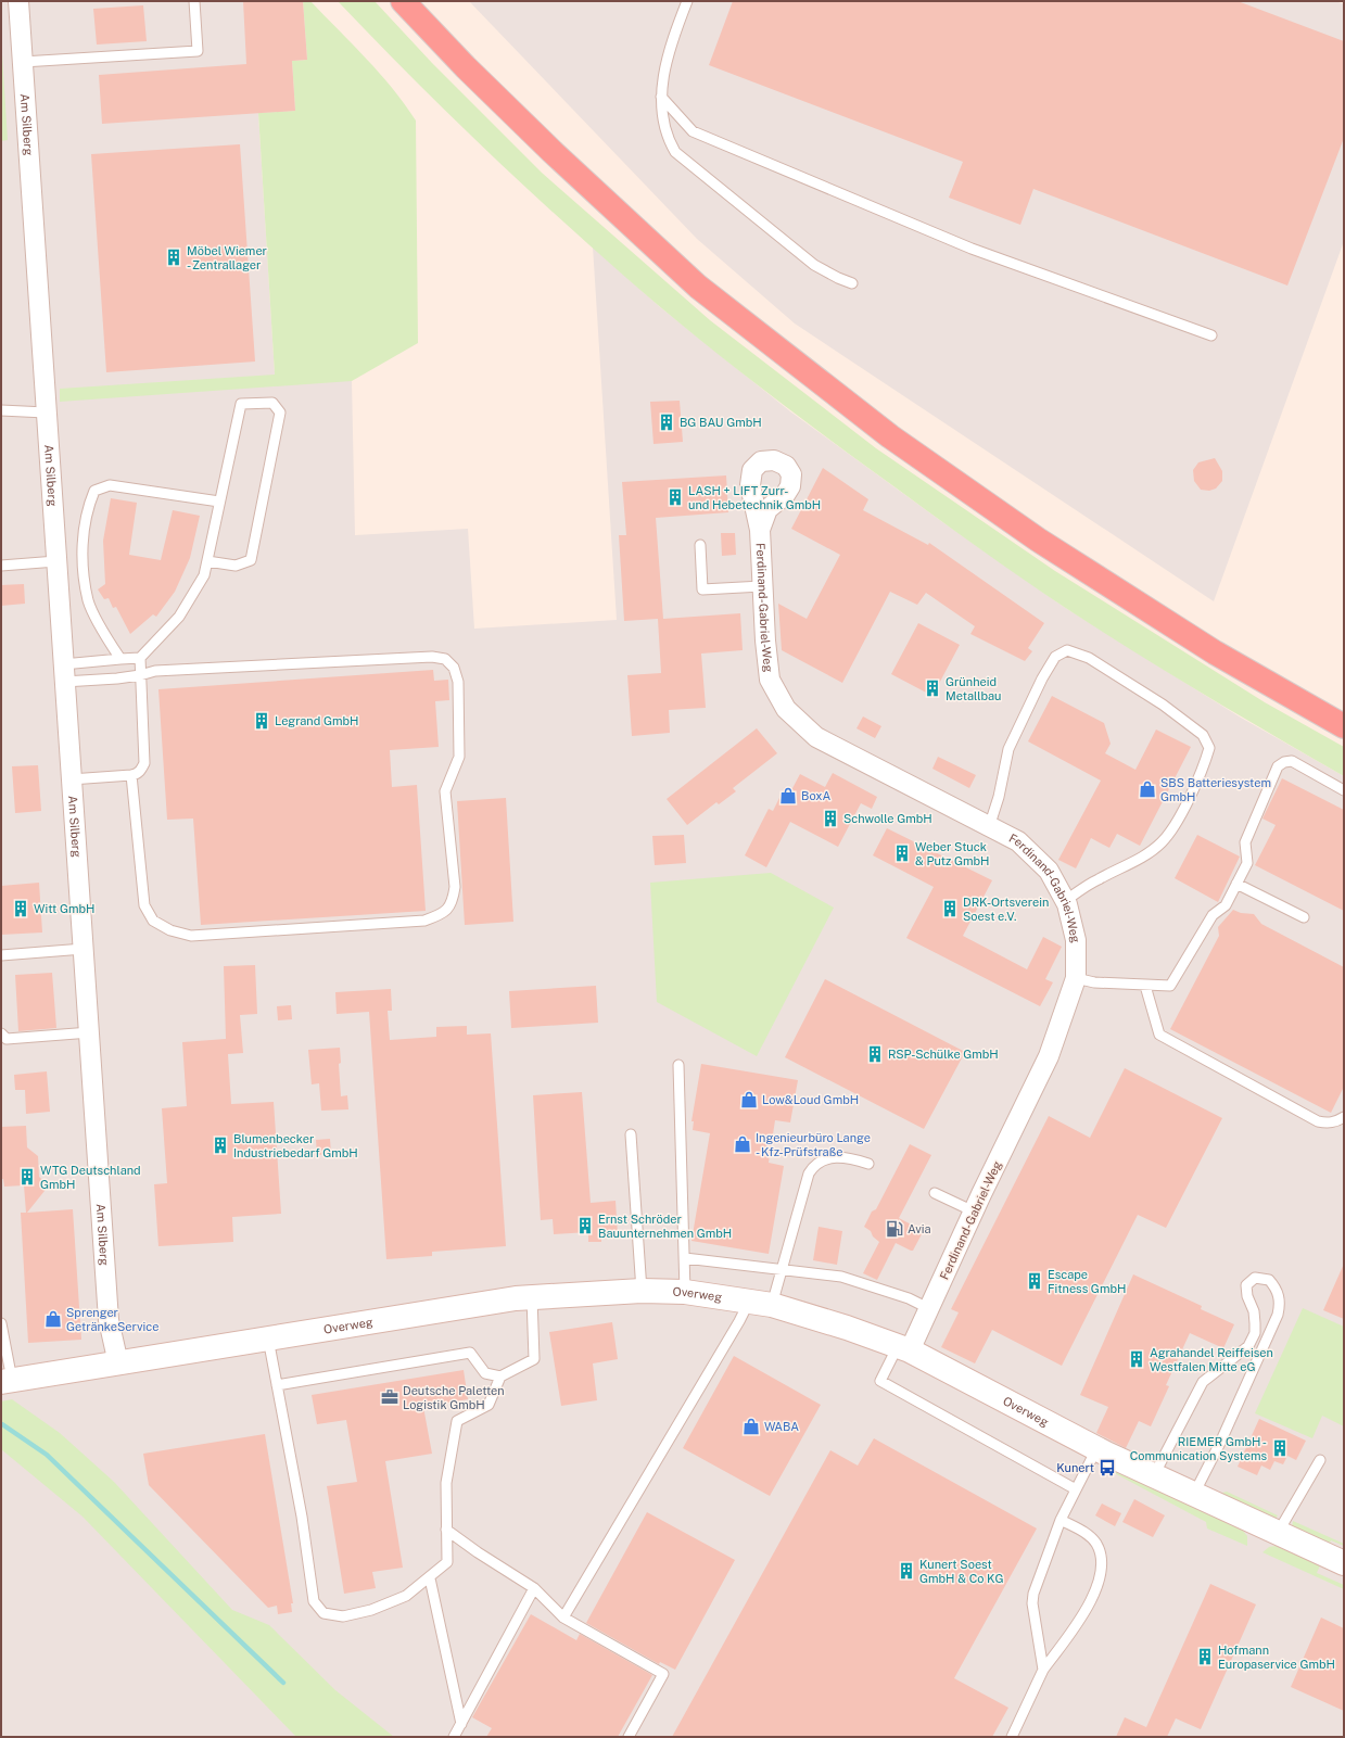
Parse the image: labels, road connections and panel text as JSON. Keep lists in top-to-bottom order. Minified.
{"streets":{"street":["Am Silberg","Ferdinand-Gabriel-Weg","Overweg"]},"crossings":[["Am Silberg","Overweg"],["Ferdinand-Gabriel-Weg","Overweg"]],"places":{"building":["Möbel Wiemer - Zentrallager","BG BAU GmbH","LASH + LIFT Zurr- und Hebetechnik GmbH","Grünheid Metallbau","Legrand GmbH","Schwolle GmbH","Weber Stuck & Putz GmbH","Witt GmbH","DRK-Ortsverein Soest e.V.","RSP-Schülke GmbH","Blumenbecker Industriebedarf GmbH","WTG Deutschland GmbH","Ernst Schröder Bauunternehmen GmbH","Escape Fitness GmbH","Agrahandel Reiffeisen Westfalen Mitte eG","RIEMER GmbH - Communication Systems","Kunert Soest GmbH & Co KG","Hofmann Europaservice GmbH"],"shop":["SBS Batteriesystem GmbH","BoxA","Low&Loud GmbH","Ingenieurbüro Lange - Kfz-Prüfstraße","Sprenger GetränkeService","WABA"],"fuel station":["Avia"],"office":["Deutsche Paletten Logistik GmbH"],"bus stop":["Kunert"]}}
